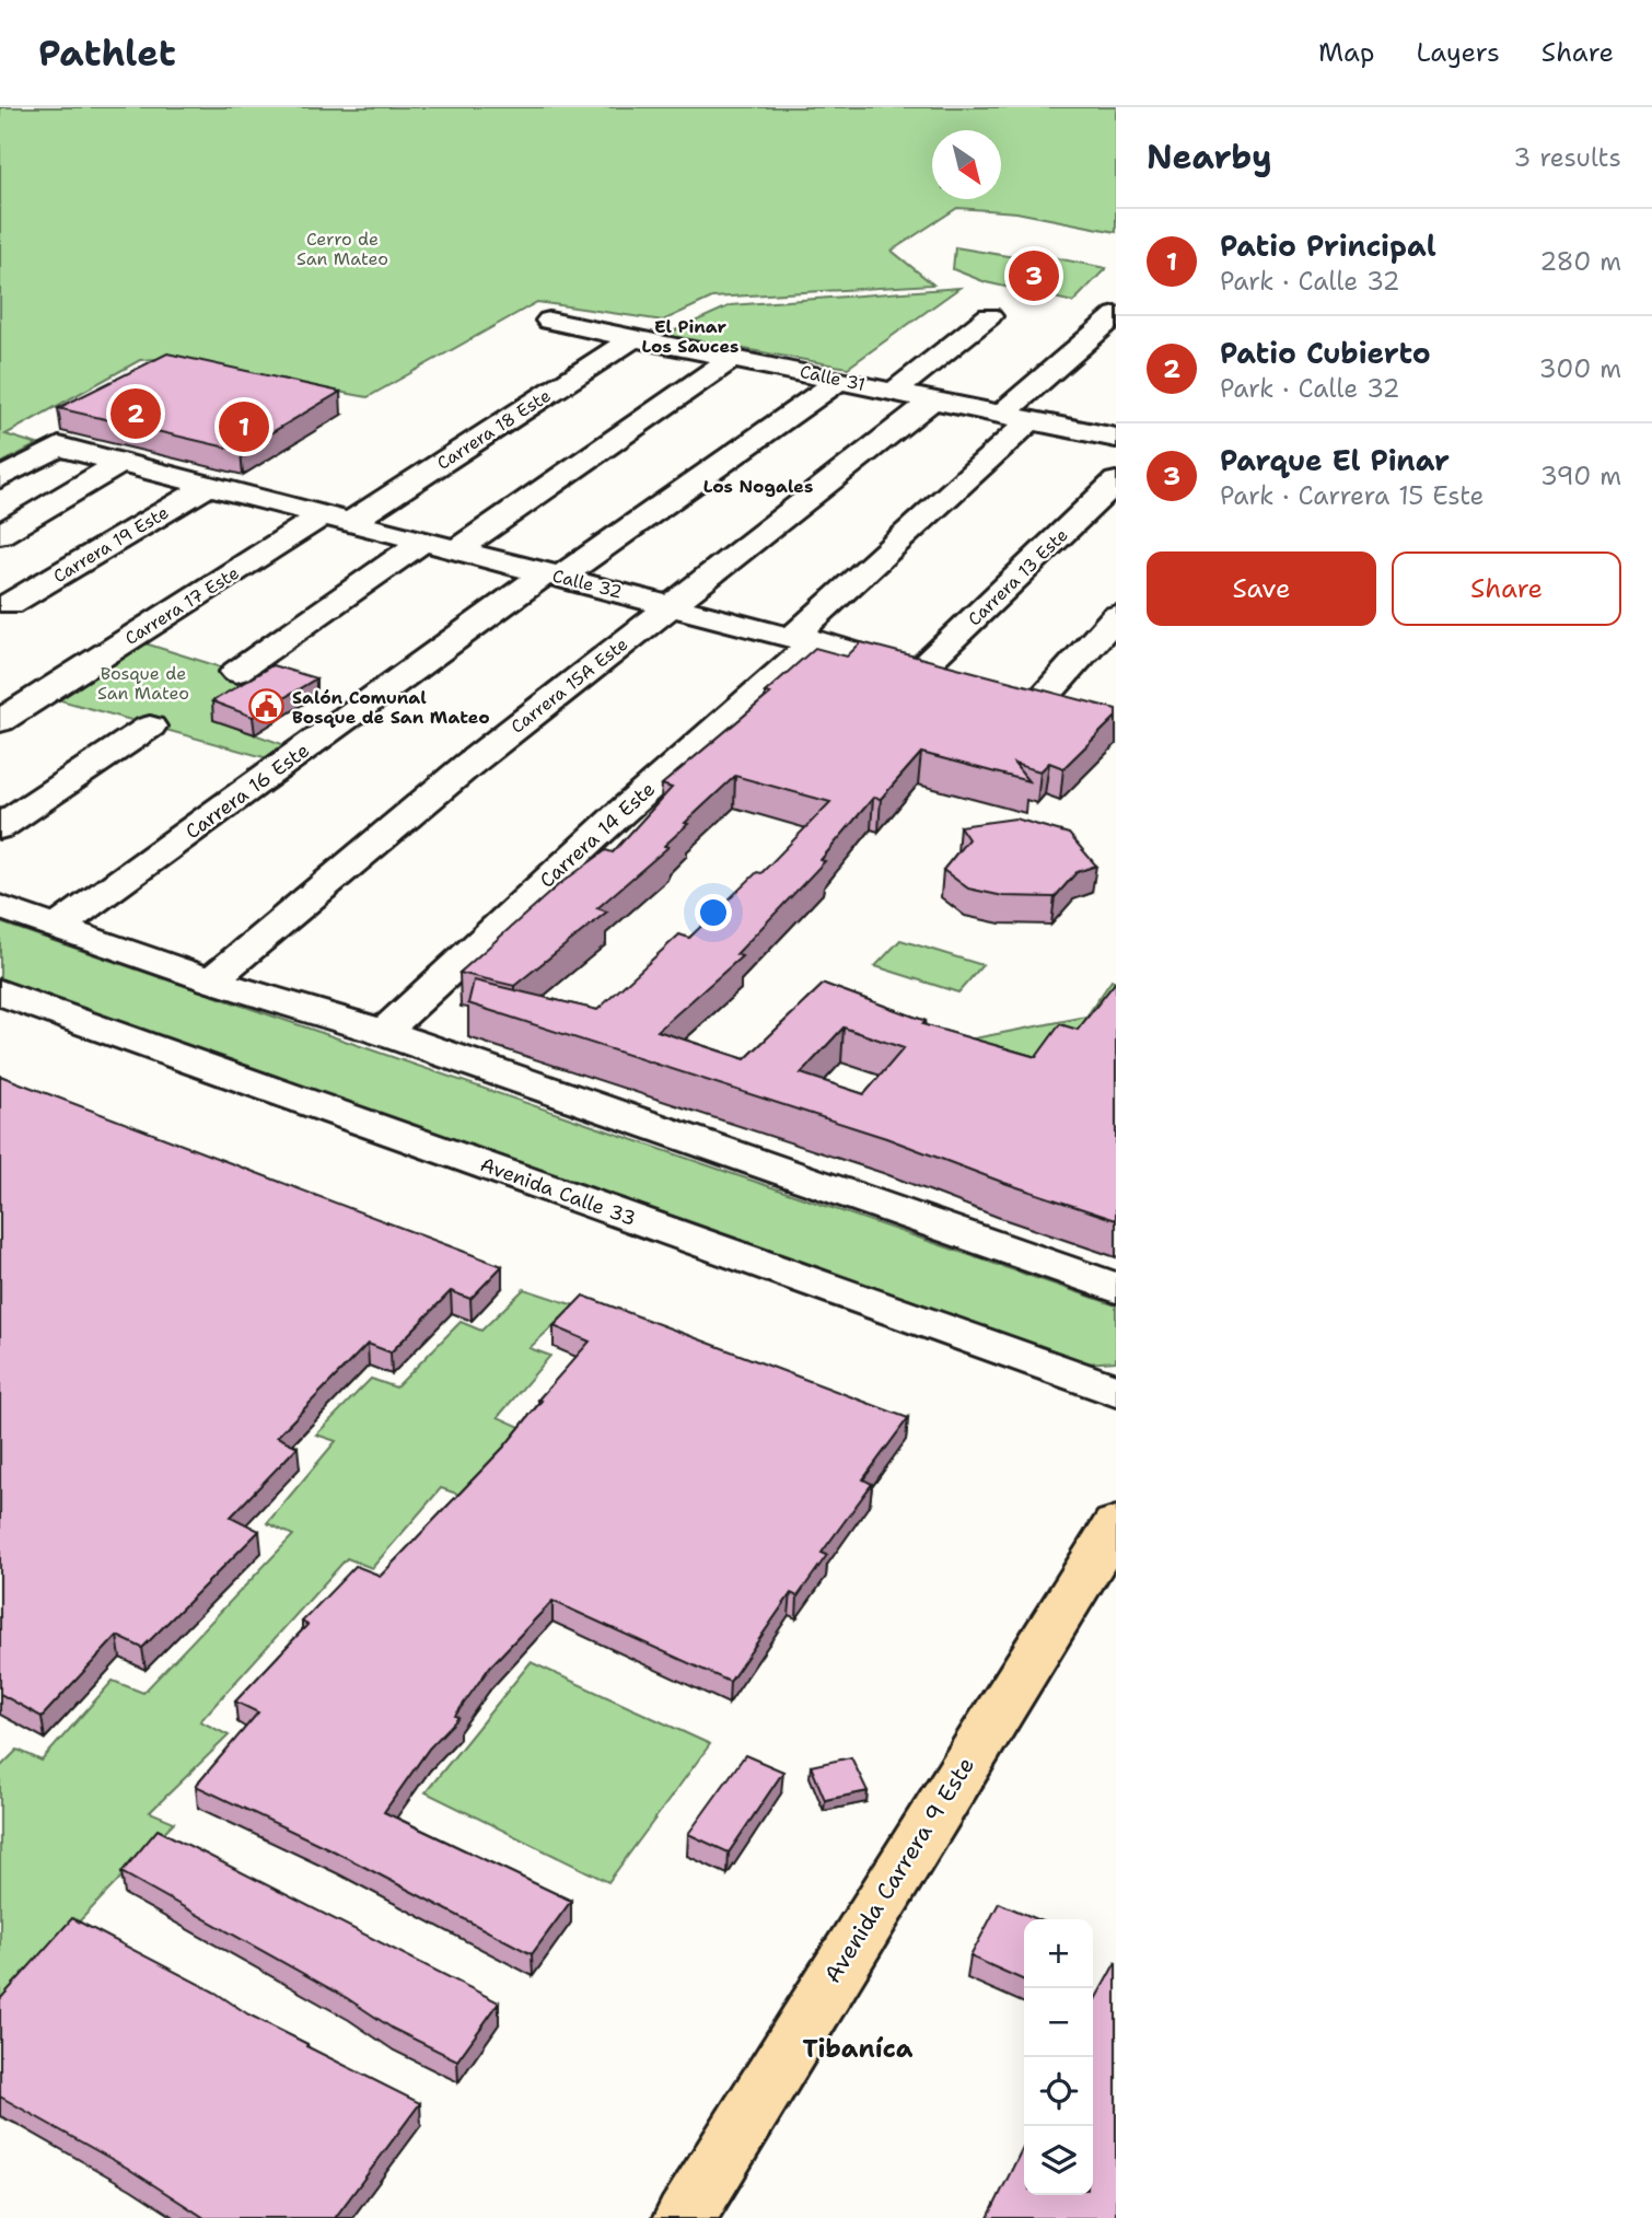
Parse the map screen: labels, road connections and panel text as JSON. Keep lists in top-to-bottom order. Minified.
{"streets":{"main road":["Avenida Carrera 9 Este"],"street":["Calle 31","Carrera 18 Este","Carrera 19 Este","Carrera 13 Este","Calle 32","Carrera 17 Este","Carrera 15A Este","Carrera 16 Este","Carrera 14 Este","Avenida Calle 33"]},"crossings":[["Calle 31","Carrera 18 Este"],["Calle 31","Carrera 15A Este"],["Calle 31","Carrera 16 Este"],["Calle 31","Carrera 14 Este"],["Carrera 18 Este","Calle 32"],["Carrera 18 Este","Carrera 17 Este"],["Carrera 19 Este","Calle 32"],["Carrera 13 Este","Calle 32"],["Calle 32","Carrera 17 Este"],["Calle 32","Carrera 15A Este"],["Calle 32","Carrera 16 Este"],["Calle 32","Carrera 14 Este"]],"districts":["El Pinar Los Sauces","Los Nogales","Tibaníca"],"parks":["Cerro de San Mateo","Bosque de San Mateo"],"places":{"public building":["Salón Comunal Bosque de San Mateo"]},"north":"bottom right","page":{"header":"Pathlet","nav":["Map","Layers","Share"],"heading":["Nearby","3 results"],"list":[{"mark":"1","name":"Patio Principal","note":"Park · Calle 32","value":"280 m"},{"mark":"2","name":"Patio Cubierto","note":"Park · Calle 32","value":"300 m"},{"mark":"3","name":"Parque El Pinar","note":"Park · Carrera 15 Este","value":"390 m"}],"pins":["3","2","1"],"buttons":["Save","Share"],"map_buttons":["+","−"]}}
